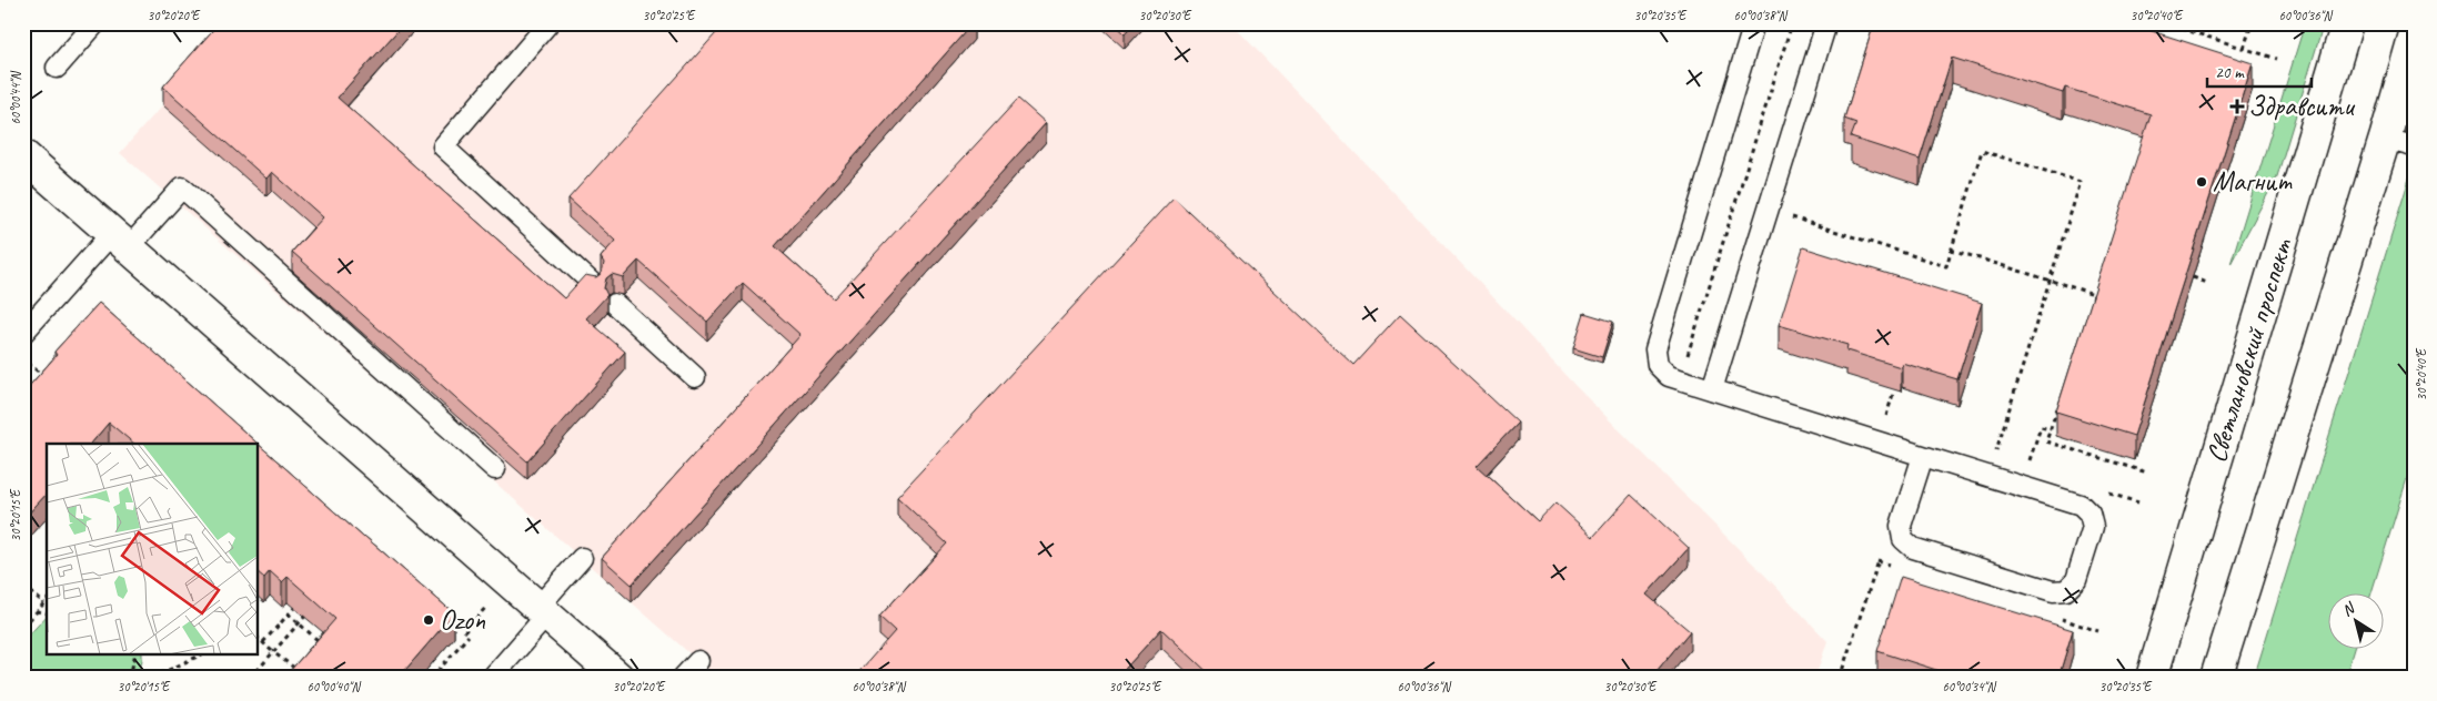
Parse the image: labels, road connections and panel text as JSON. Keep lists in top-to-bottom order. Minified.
{"streets":{"main road":["Светлановский проспект"]},"places":{"health":["Здравсити"],"other":["Магнит","Ozon"]},"scale_bar":"20 m","north":"top left","coordinates":["30°20'20\"E","30°20'25\"E","30°20'30\"E","30°20'35\"E","60°00'38\"N","30°20'40\"E","60°00'36\"N","60°00'44\"N","30°20'15\"E","60°00'40\"N","60°00'34\"N"]}
